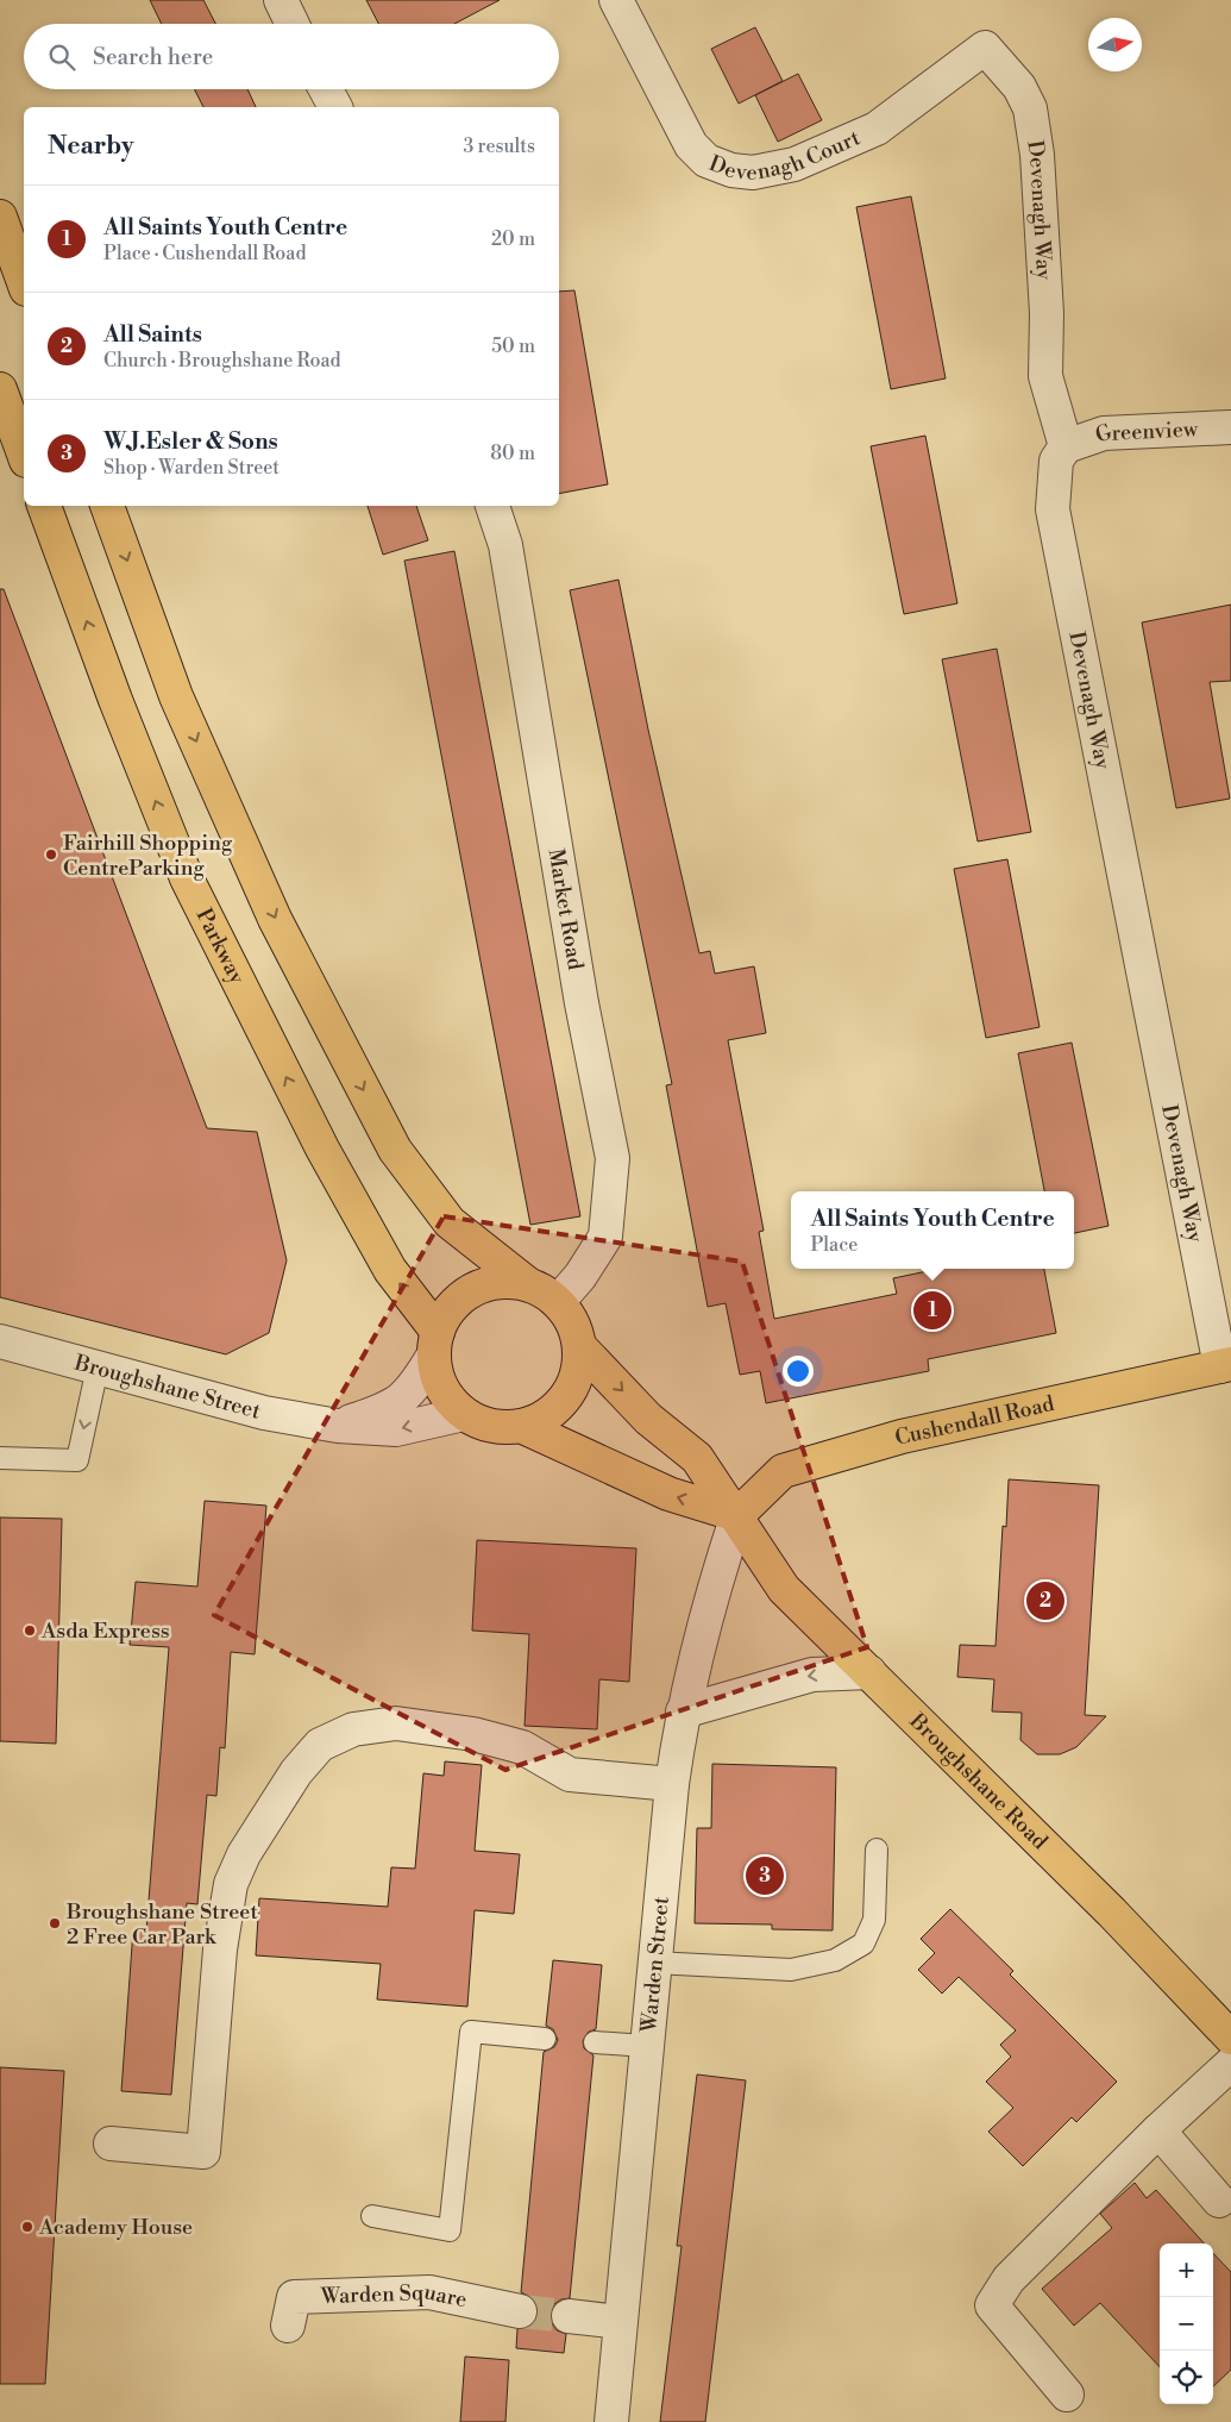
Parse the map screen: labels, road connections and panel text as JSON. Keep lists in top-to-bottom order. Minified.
{"streets":{"main road":["Parkway","Cushendall Road","Broughshane Road"],"street":["Devenagh Court","Devenagh Way","Greenview","Market Road","Broughshane Street","Warden Street","Warden Square"]},"crossings":[["Devenagh Court","Devenagh Way"],["Devenagh Way","Greenview"],["Devenagh Way","Cushendall Road"],["Market Road","Parkway"],["Market Road","Broughshane Street"],["Market Road","Broughshane Road"],["Parkway","Broughshane Street"],["Parkway","Broughshane Road"],["Broughshane Street","Broughshane Road"],["Cushendall Road","Broughshane Road"],["Cushendall Road","Warden Street"],["Broughshane Road","Warden Street"]],"places":["Fairhill Shopping CentreParking","Asda Express","Broughshane Street 2 Free Car Park","Academy House"],"north":"right","page":{"search":"Search here","heading":["Nearby","3 results"],"list":[{"mark":"1","name":"All Saints Youth Centre","note":"Place · Cushendall Road","value":"20 m"},{"mark":"2","name":"All Saints","note":"Church · Broughshane Road","value":"50 m"},{"mark":"3","name":"W.J.Esler & Sons","note":"Shop · Warden Street","value":"80 m"}],"popup":["All Saints Youth Centre","Place"],"pins":["1","2","3"],"map_buttons":["+","−"]}}
